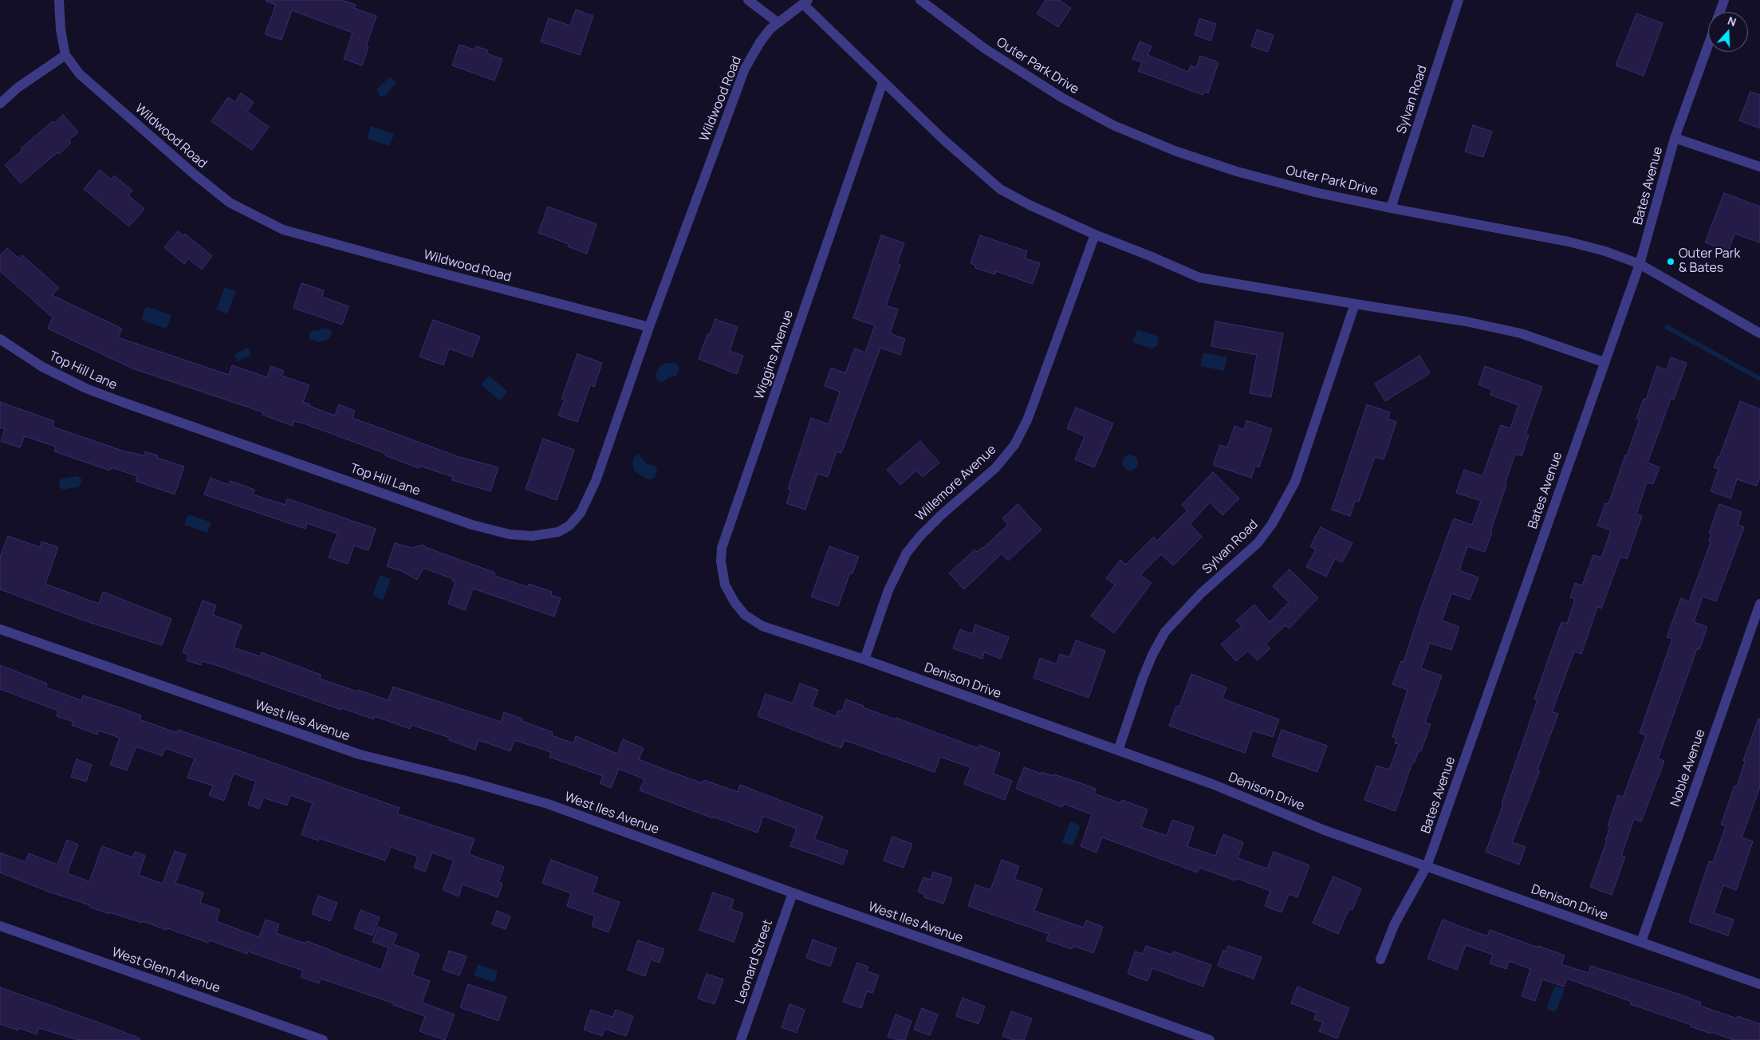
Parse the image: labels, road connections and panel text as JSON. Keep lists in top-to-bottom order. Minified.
{"streets":{"street":["Outer Park Drive","Wildwood Road","Sylvan Road","Bates Avenue","Wiggins Avenue","Top Hill Lane","Willemore Avenue","Denison Drive","West Iles Avenue","Noble Avenue","Leonard Street","West Glenn Avenue"]},"crossings":[["Outer Park Drive","Sylvan Road"],["Outer Park Drive","Bates Avenue"],["Wildwood Road","Top Hill Lane"],["Sylvan Road","Denison Drive"],["Bates Avenue","Denison Drive"],["Wiggins Avenue","Denison Drive"],["Willemore Avenue","Denison Drive"],["Denison Drive","Noble Avenue"],["West Iles Avenue","Leonard Street"]],"places":["Outer Park & Bates"],"north":"top"}
